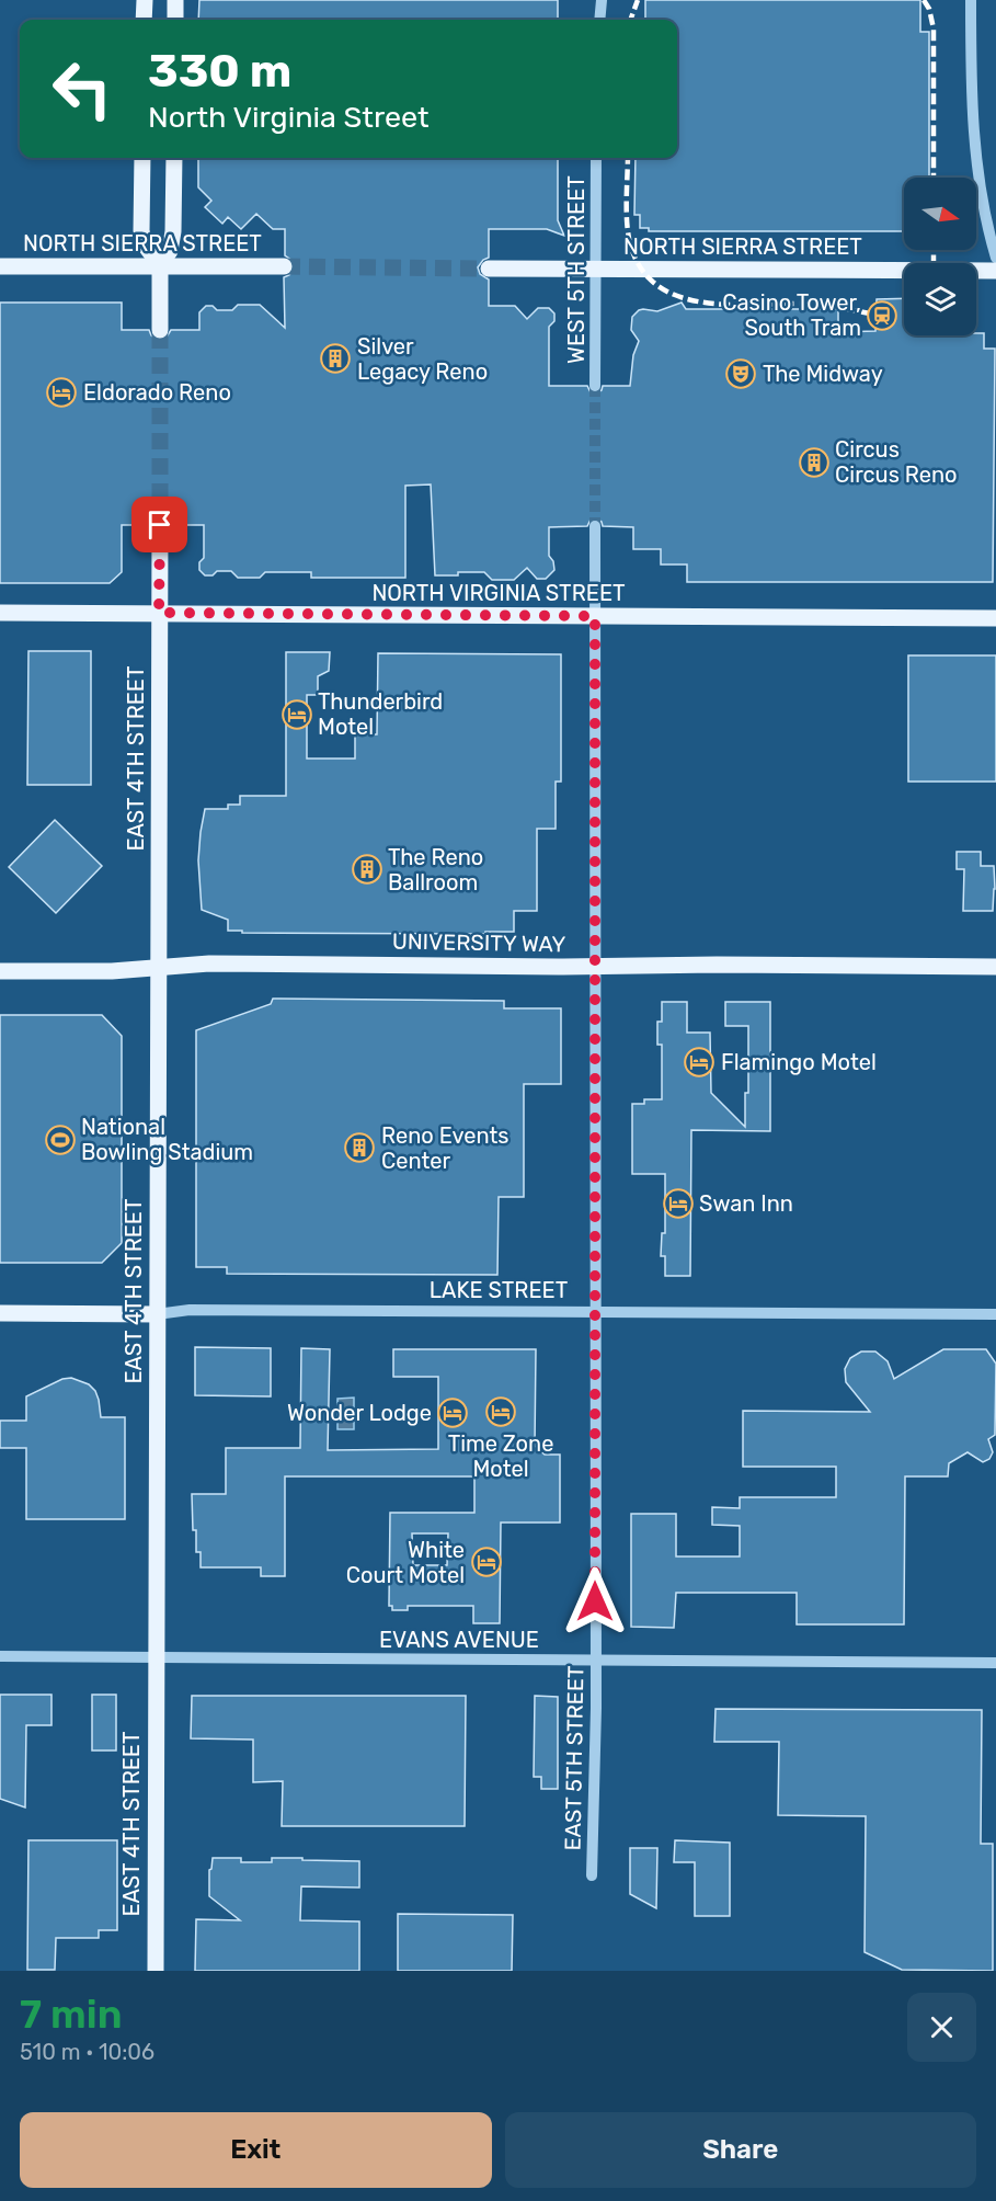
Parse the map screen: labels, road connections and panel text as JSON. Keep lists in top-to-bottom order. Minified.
{"streets":{"main road":["NORTH SIERRA STREET","NORTH VIRGINIA STREET","EAST 4TH STREET","UNIVERSITY WAY","LAKE STREET"],"street":["WEST 5TH STREET","EVANS AVENUE","EAST 5TH STREET"]},"crossings":[["NORTH SIERRA STREET","WEST 5TH STREET"],["NORTH VIRGINIA STREET","EAST 4TH STREET"],["NORTH VIRGINIA STREET","EAST 5TH STREET"],["EAST 4TH STREET","UNIVERSITY WAY"],["EAST 4TH STREET","LAKE STREET"],["EAST 4TH STREET","EVANS AVENUE"],["UNIVERSITY WAY","EAST 5TH STREET"],["LAKE STREET","EAST 5TH STREET"],["EVANS AVENUE","EAST 5TH STREET"]],"places":{"station":["Casino Tower, South Tram"],"building":["Silver Legacy Reno","Circus Circus Reno","The Reno Ballroom","Reno Events Center"],"theatre":["The Midway"],"hotel":["Eldorado Reno","Thunderbird Motel","Flamingo Motel","Swan Inn","Time Zone Motel","Wonder Lodge","White Court Motel"],"sports":["National Bowling Stadium"]},"north":"right","page":{"turn":["330 m","North Virginia Street"],"heading":["7 min","510 m · 10:06"],"buttons":["Exit","Share"]}}
